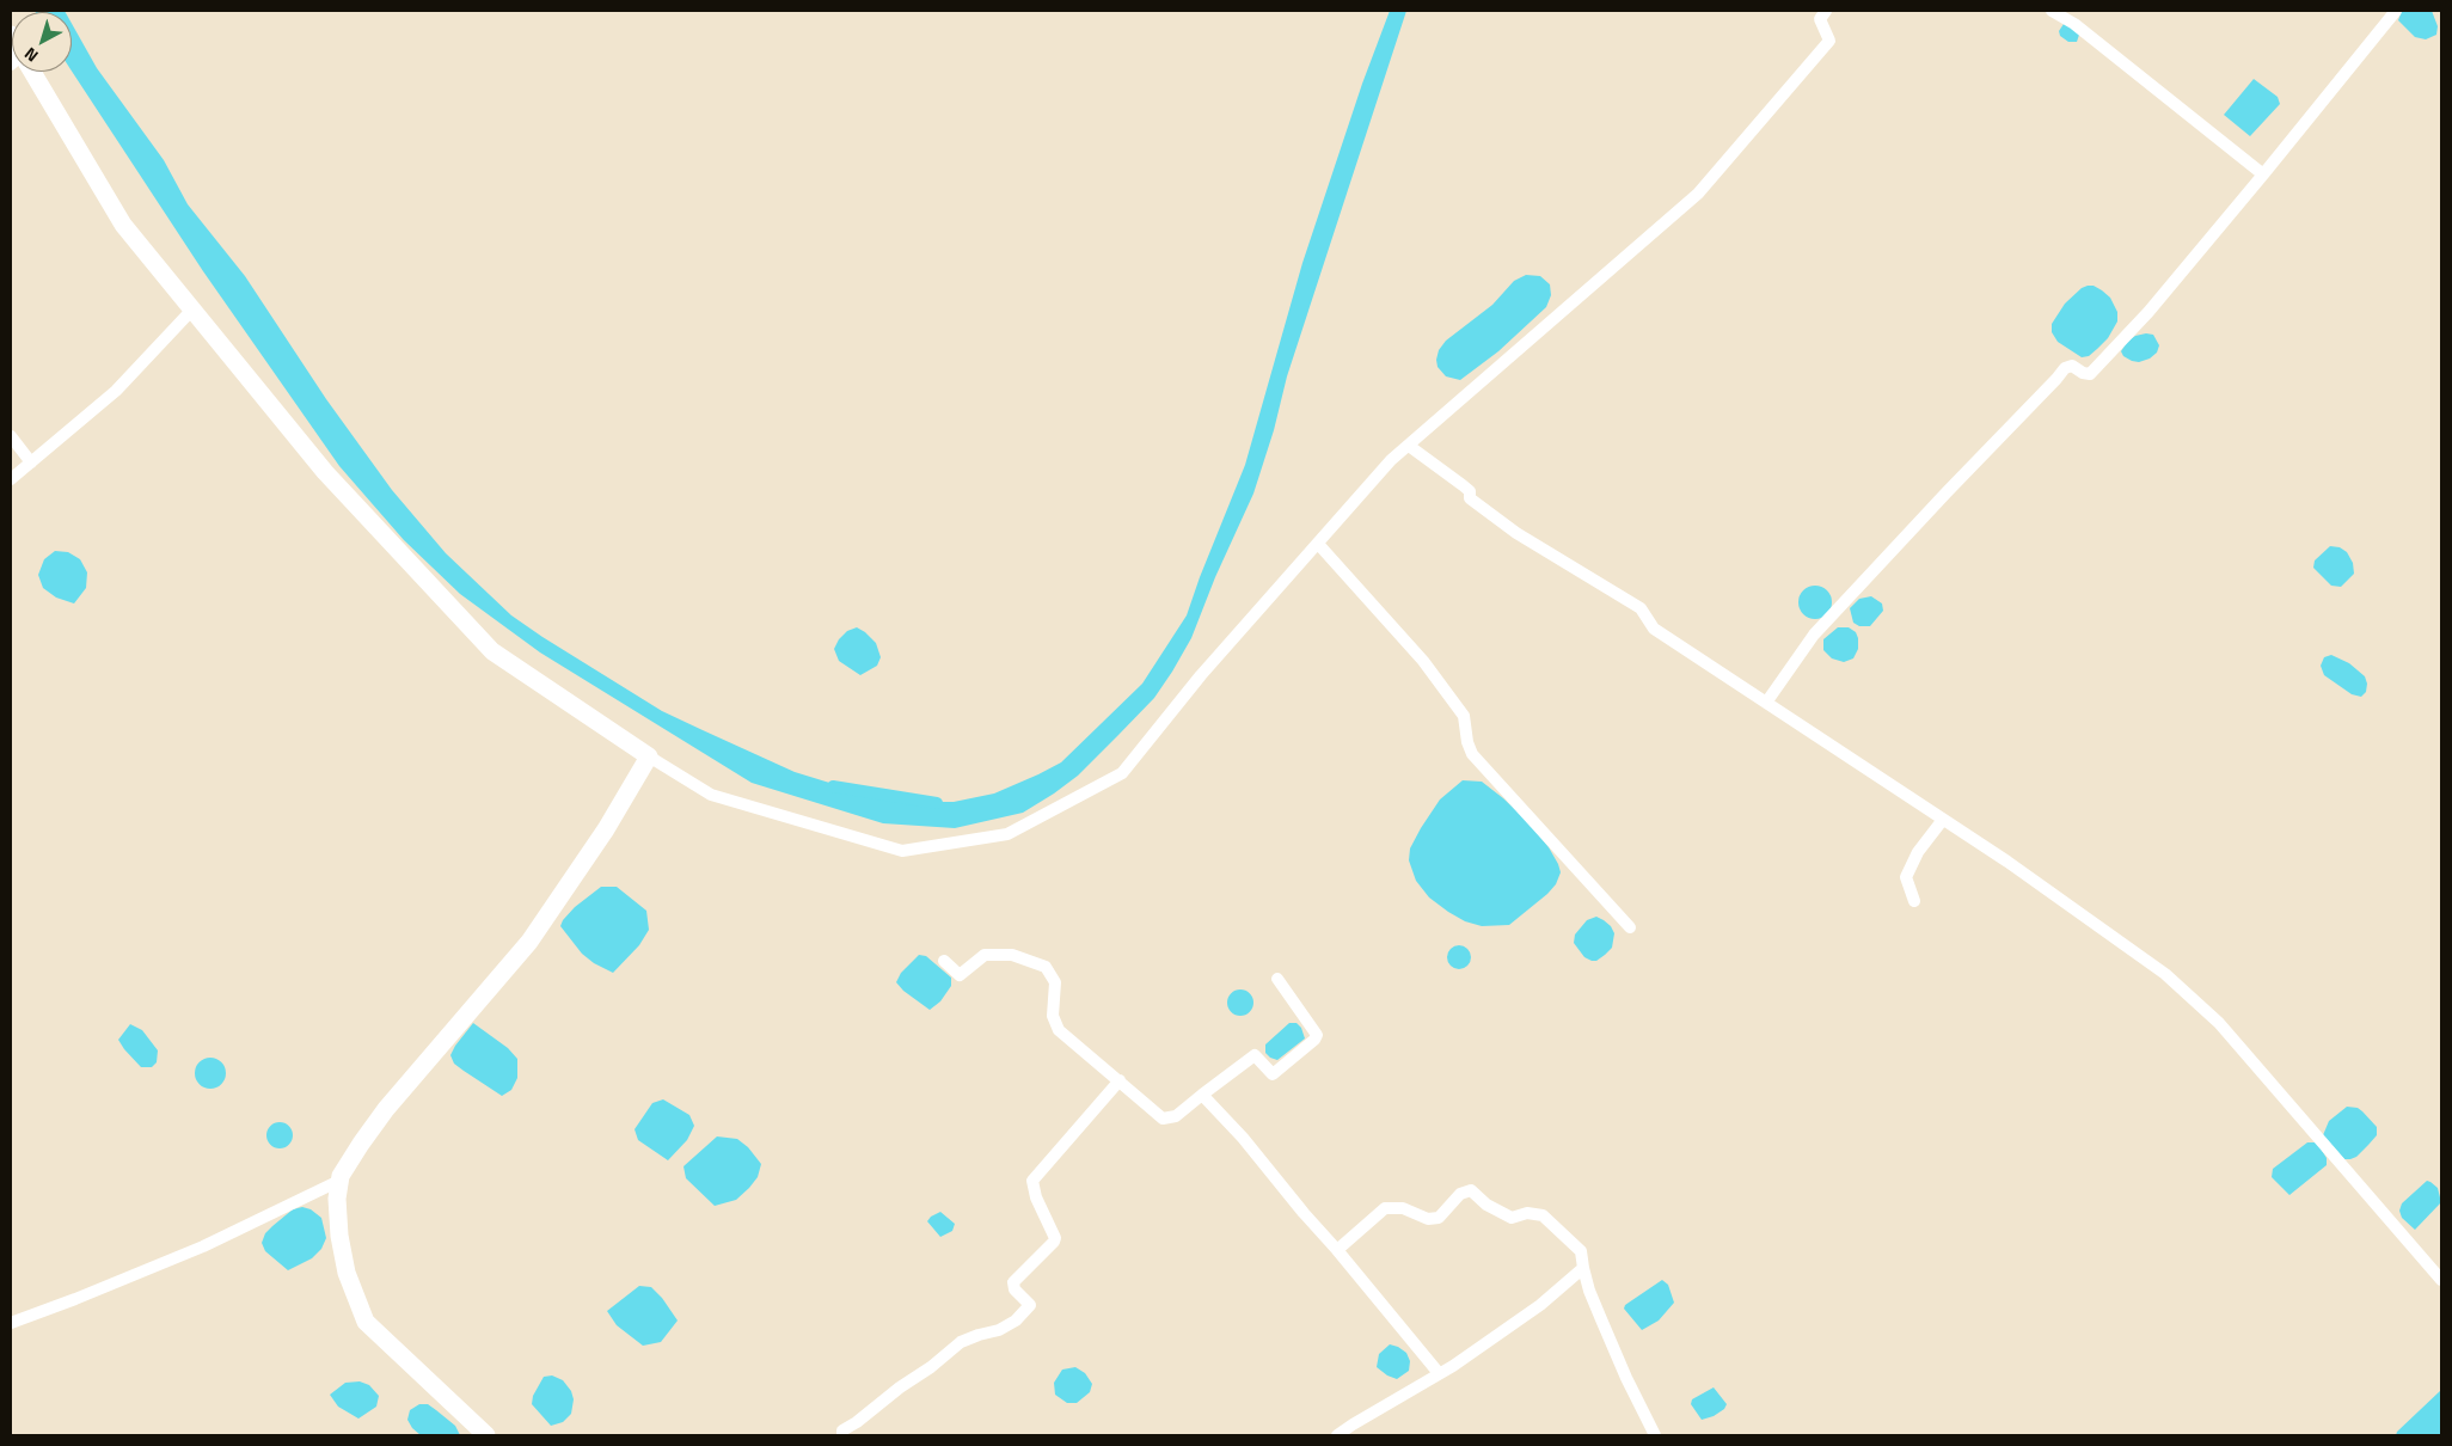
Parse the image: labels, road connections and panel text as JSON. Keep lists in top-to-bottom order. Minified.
{"north":"bottom left"}
